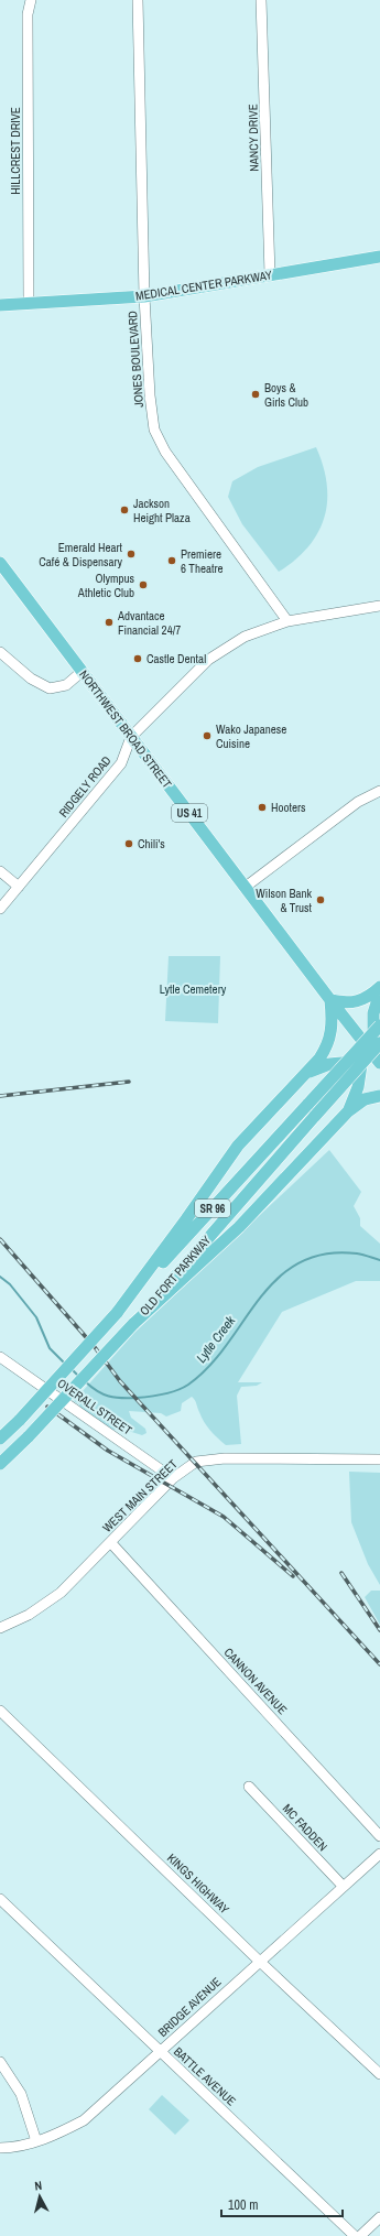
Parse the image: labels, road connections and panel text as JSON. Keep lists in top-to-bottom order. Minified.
{"streets":{"main road":["MEDICAL CENTER PARKWAY","NORTHWEST BROAD STREET","US 41","SR 96","OLD FORT PARKWAY"],"street":["NANCY DRIVE","HILLCREST DRIVE","JONES BOULEVARD","RIDGELY ROAD","OVERALL STREET","WEST MAIN STREET","CANNON AVENUE","MC FADDEN","KINGS HIGHWAY","BRIDGE AVENUE","BATTLE AVENUE"]},"crossings":[["NANCY DRIVE","MEDICAL CENTER PARKWAY"],["HILLCREST DRIVE","MEDICAL CENTER PARKWAY"],["MEDICAL CENTER PARKWAY","JONES BOULEVARD"],["JONES BOULEVARD","RIDGELY ROAD"],["NORTHWEST BROAD STREET","RIDGELY ROAD"],["OVERALL STREET","WEST MAIN STREET"],["WEST MAIN STREET","CANNON AVENUE"],["MC FADDEN","BRIDGE AVENUE"],["KINGS HIGHWAY","BRIDGE AVENUE"],["BRIDGE AVENUE","BATTLE AVENUE"]],"water":["Lytle Creek"],"parks":["Lytle Cemetery"],"places":["Boys & Girls Club","Jackson Height Plaza","Emerald Heart Café & Dispensary","Premiere 6 Theatre","Olympus Athletic Club","Advantace Financial 24/7","Castle Dental","Wako Japanese Cuisine","Hooters","Chili's","Wilson Bank & Trust"],"scale_bar":"100 m","north":"top"}
